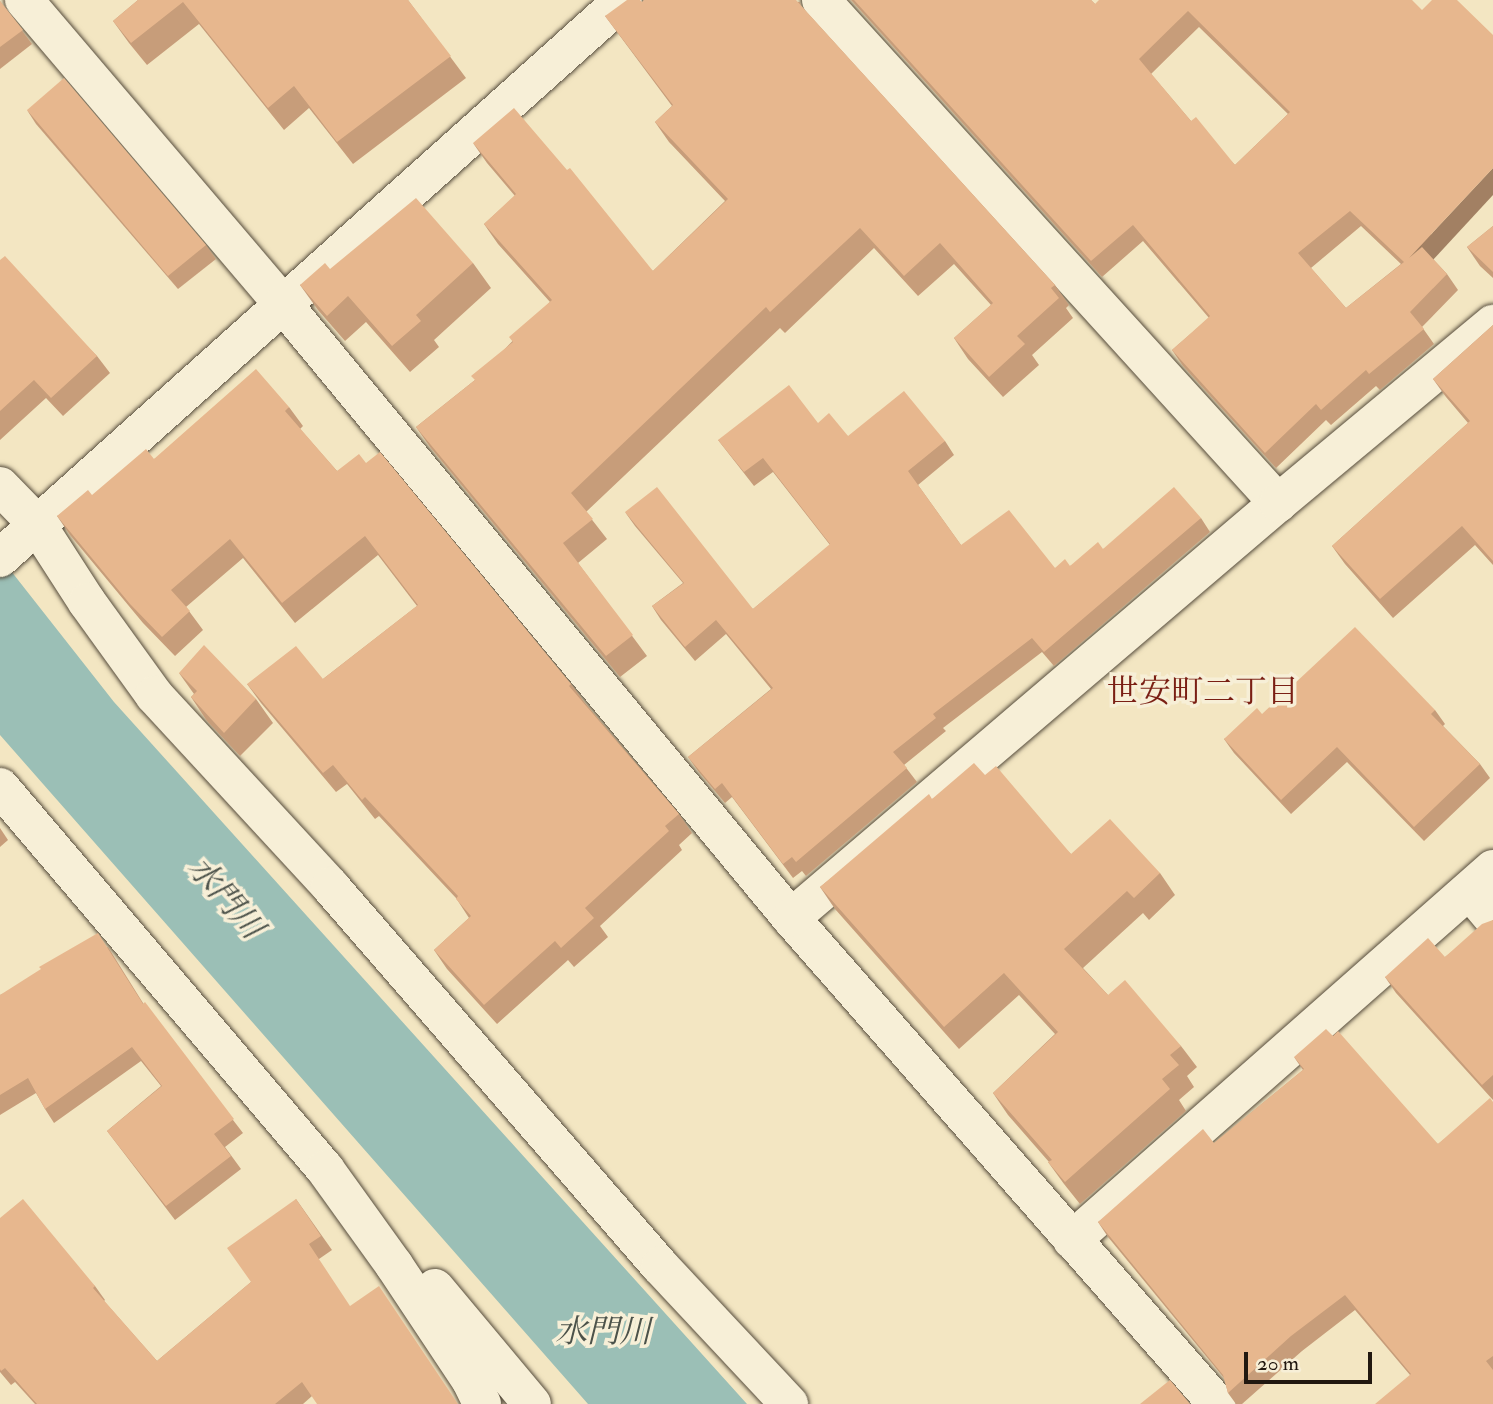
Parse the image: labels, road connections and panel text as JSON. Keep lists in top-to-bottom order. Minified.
{"districts":["世安町二丁目"],"water":["水門川"],"scale_bar":"20 m"}
